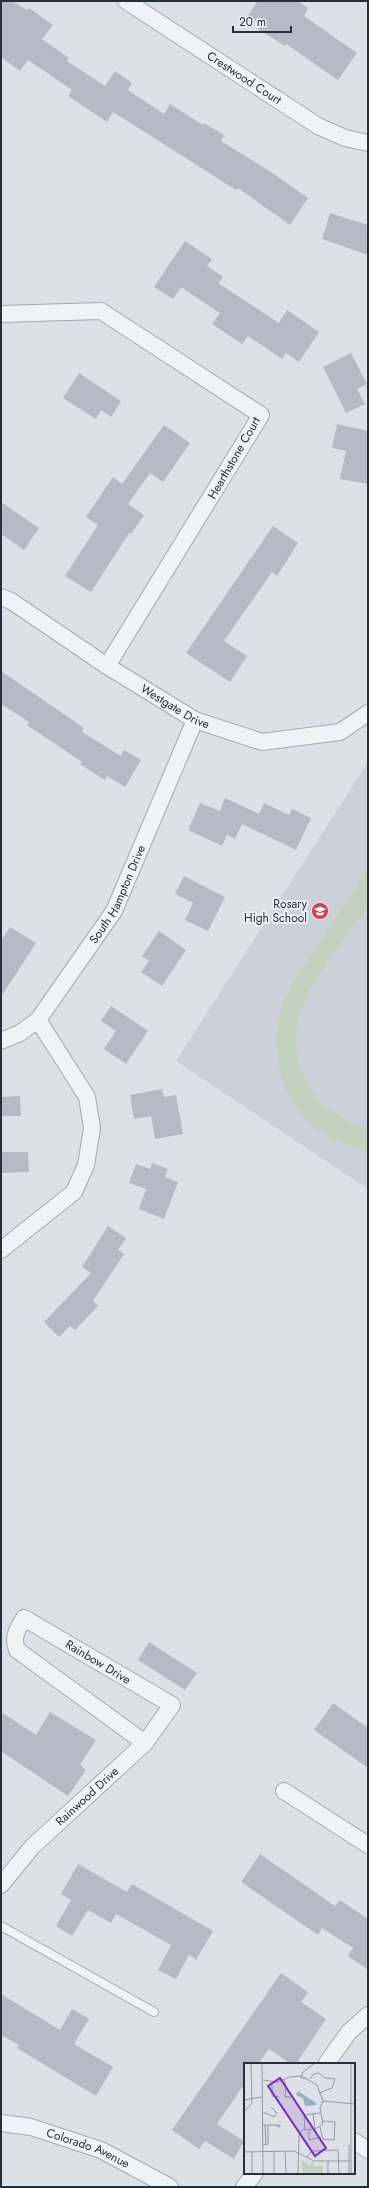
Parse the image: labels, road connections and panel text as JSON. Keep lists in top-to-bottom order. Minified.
{"streets":{"street":["Crestwood Court","Hearthstone Court","Westgate Drive","South Hampton Drive","Rainbow Drive","Rainwood Drive","Colorado Avenue"]},"crossings":[["Hearthstone Court","Westgate Drive"],["Westgate Drive","South Hampton Drive"],["Rainbow Drive","Rainwood Drive"]],"places":{"school or university":["Rosary High School"]},"scale_bar":"20 m"}
